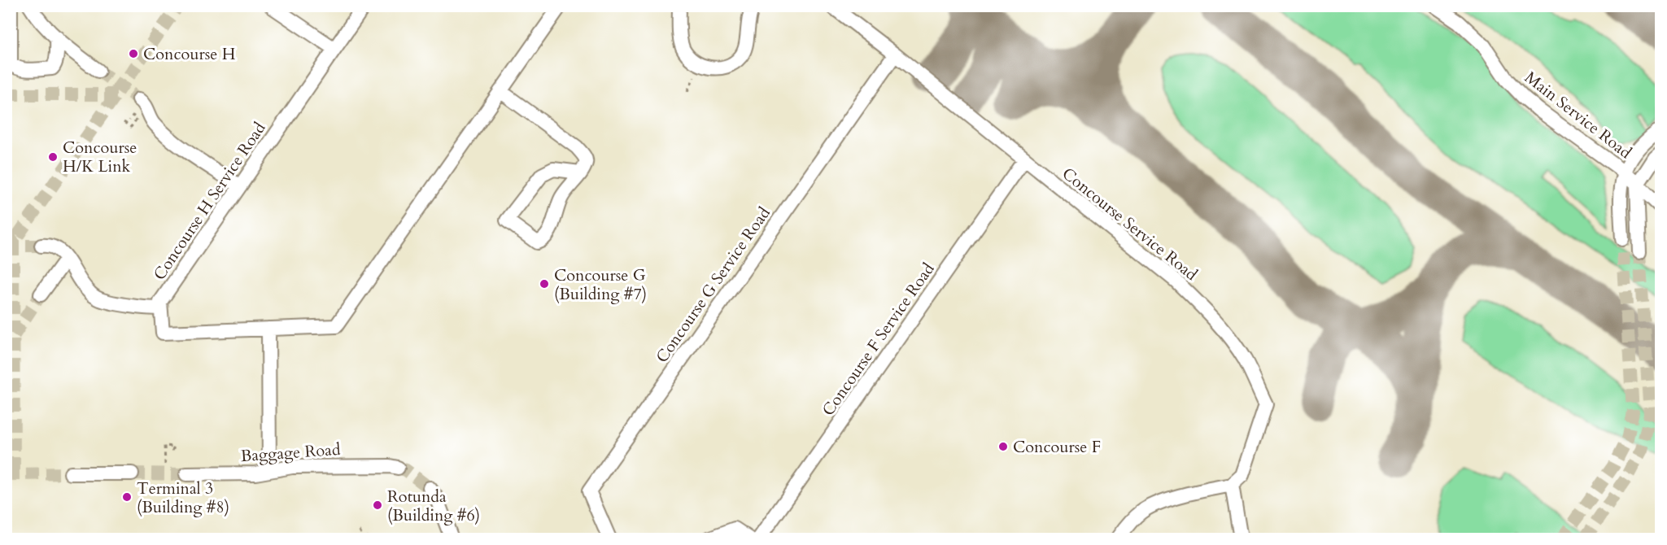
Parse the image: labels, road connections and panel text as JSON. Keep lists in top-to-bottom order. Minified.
{"streets":{"lane":["Main Service Road","Concourse H Service Road","Concourse Service Road","Concourse G Service Road","Concourse F Service Road","Baggage Road"]},"crossings":[["Concourse Service Road","Concourse G Service Road"],["Concourse Service Road","Concourse F Service Road"]],"places":["Concourse H","Concourse H/K Link","Concourse G (Building #7)","Concourse F","Terminal 3 (Building #8)","Rotunda (Building #6)"]}
